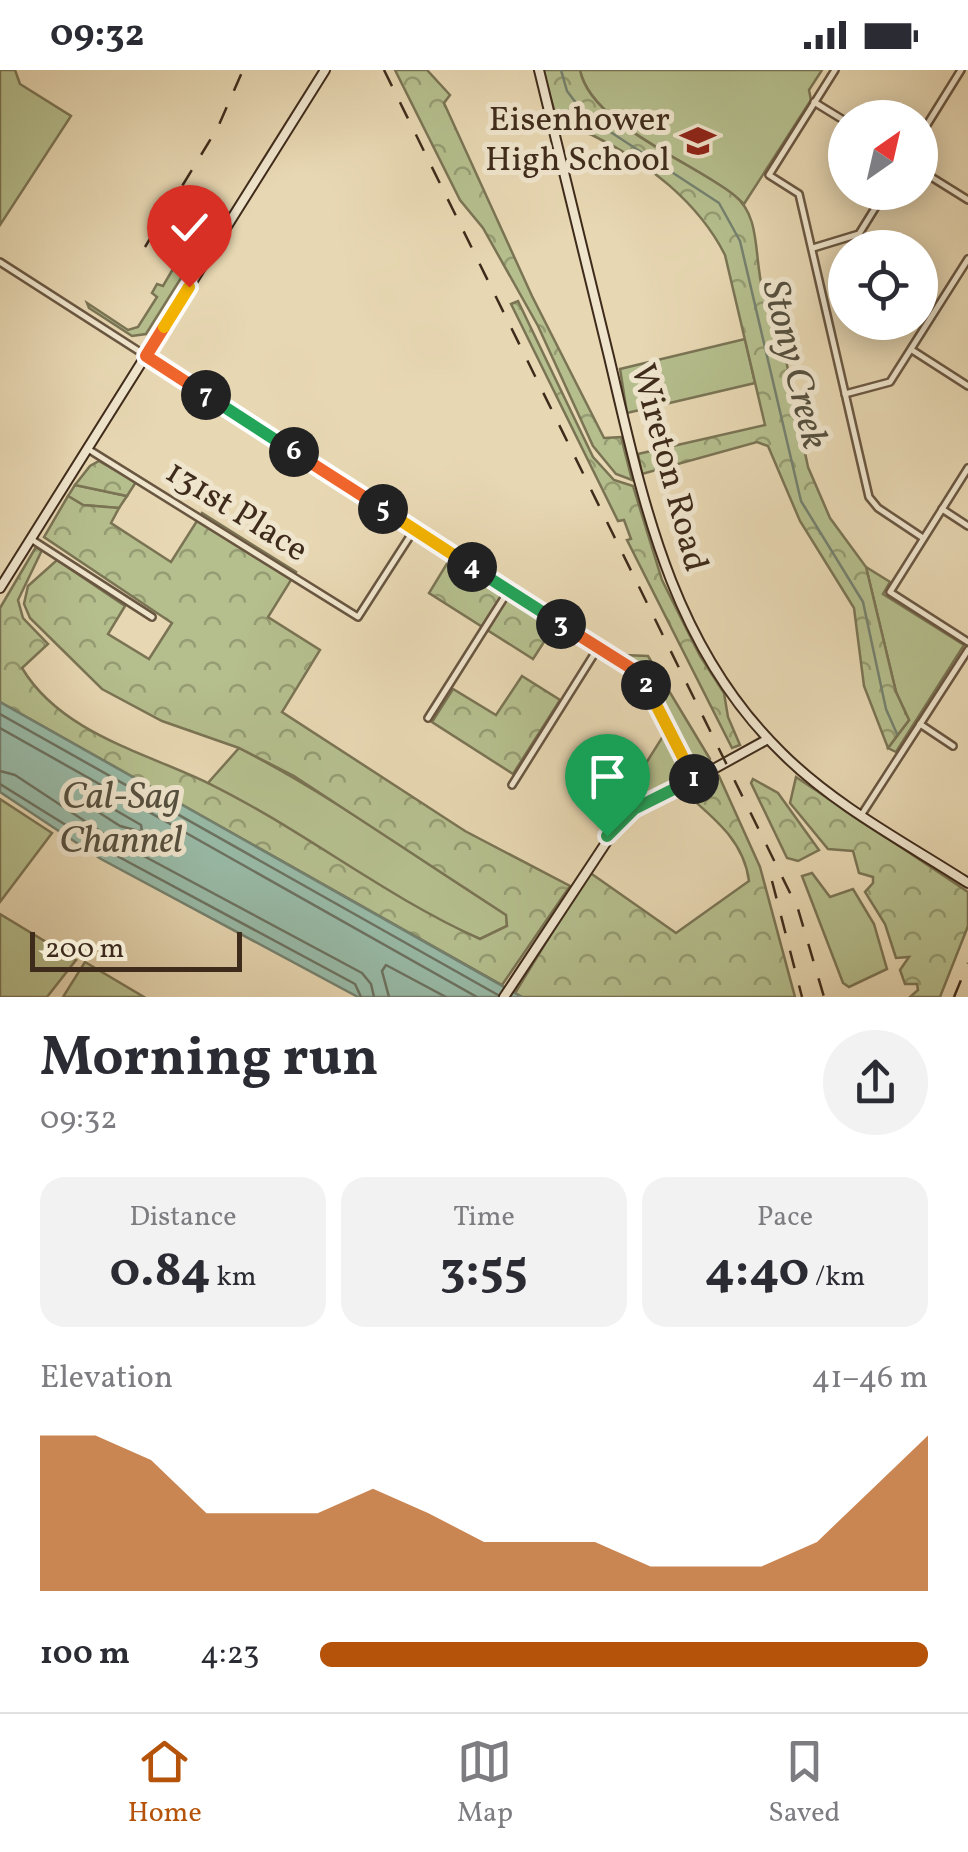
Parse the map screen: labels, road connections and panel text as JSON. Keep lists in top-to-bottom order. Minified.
{"streets":{"street":["Wireton Road","131st Place"]},"water":["Stony Creek","Cal-Sag Channel"],"places":{"school or university":["Eisenhower High School"]},"scale_bar":"200 m","north":"top right","page":{"status":"09:32","pins":["7","6","5","4","3","2","1"],"scale":"200 m","heading":["Morning run","09:32"],"stats":[["Distance","0.84 km"],["Time","3:55"],["Pace","4:40 /km"]],"chart":["Elevation","41–46 m"],"list":[{"name":"100 m","note":"4:23"}],"tabs":["Home","Map","Saved"]}}
